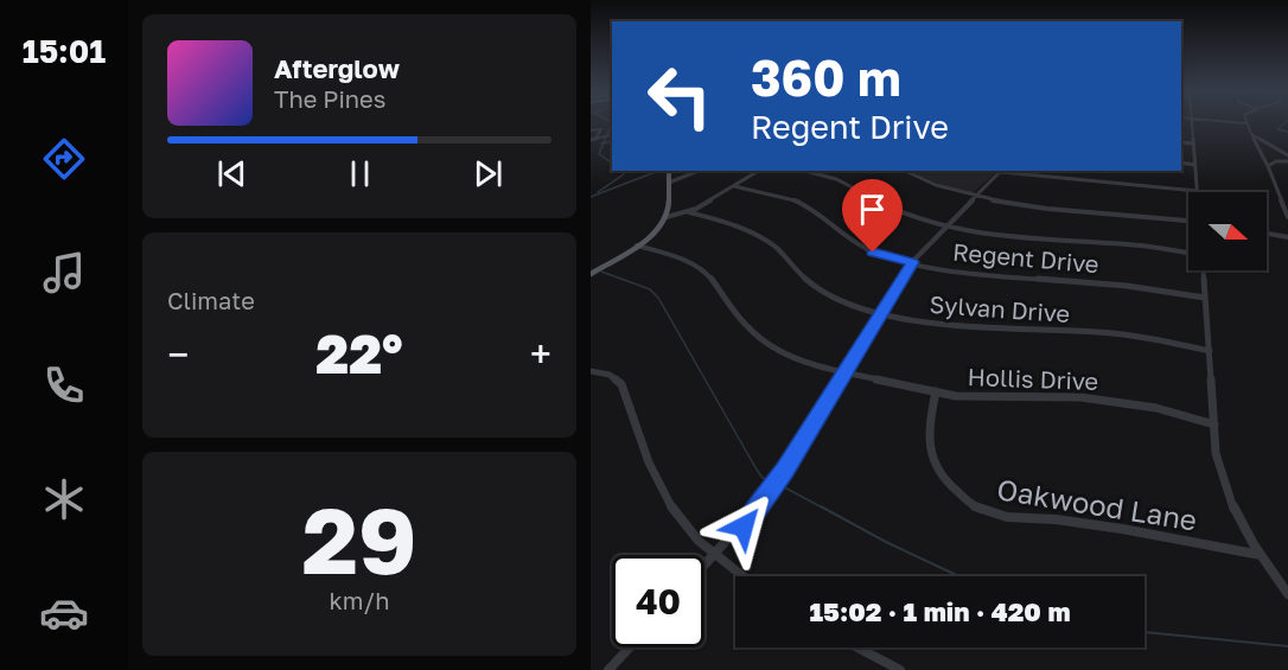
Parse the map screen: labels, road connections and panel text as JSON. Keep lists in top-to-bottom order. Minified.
{"streets":{"street":["Regent Drive","Sylvan Drive","Hollis Drive","Oakwood Lane"]},"crossings":[["Hollis Drive","Oakwood Lane"]],"north":"right","page":{"tabs":"15:01","turn":["360 m","Regent Drive"],"song":["Afterglow","The Pines"],"tile":["Climate",["29","km/h"]],"heat":["−","22°","+"],"limit":"40","trip":"15:02 · 1 min · 420 m"}}
